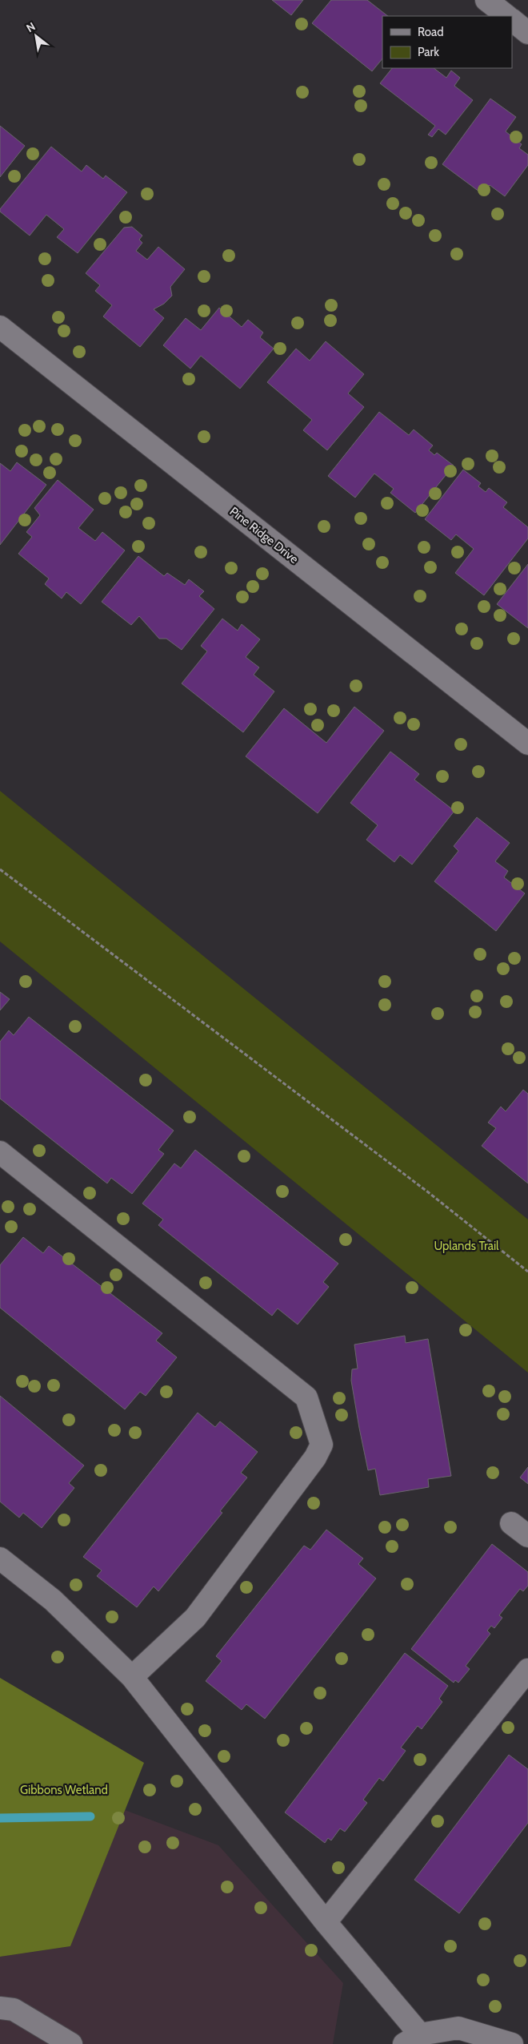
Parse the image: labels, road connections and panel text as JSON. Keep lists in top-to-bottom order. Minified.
{"streets":{"street":["Pine Ridge Drive"]},"parks":["Uplands Trail","Gibbons Wetland"],"legend":["Road","Park"],"north":"top left"}
